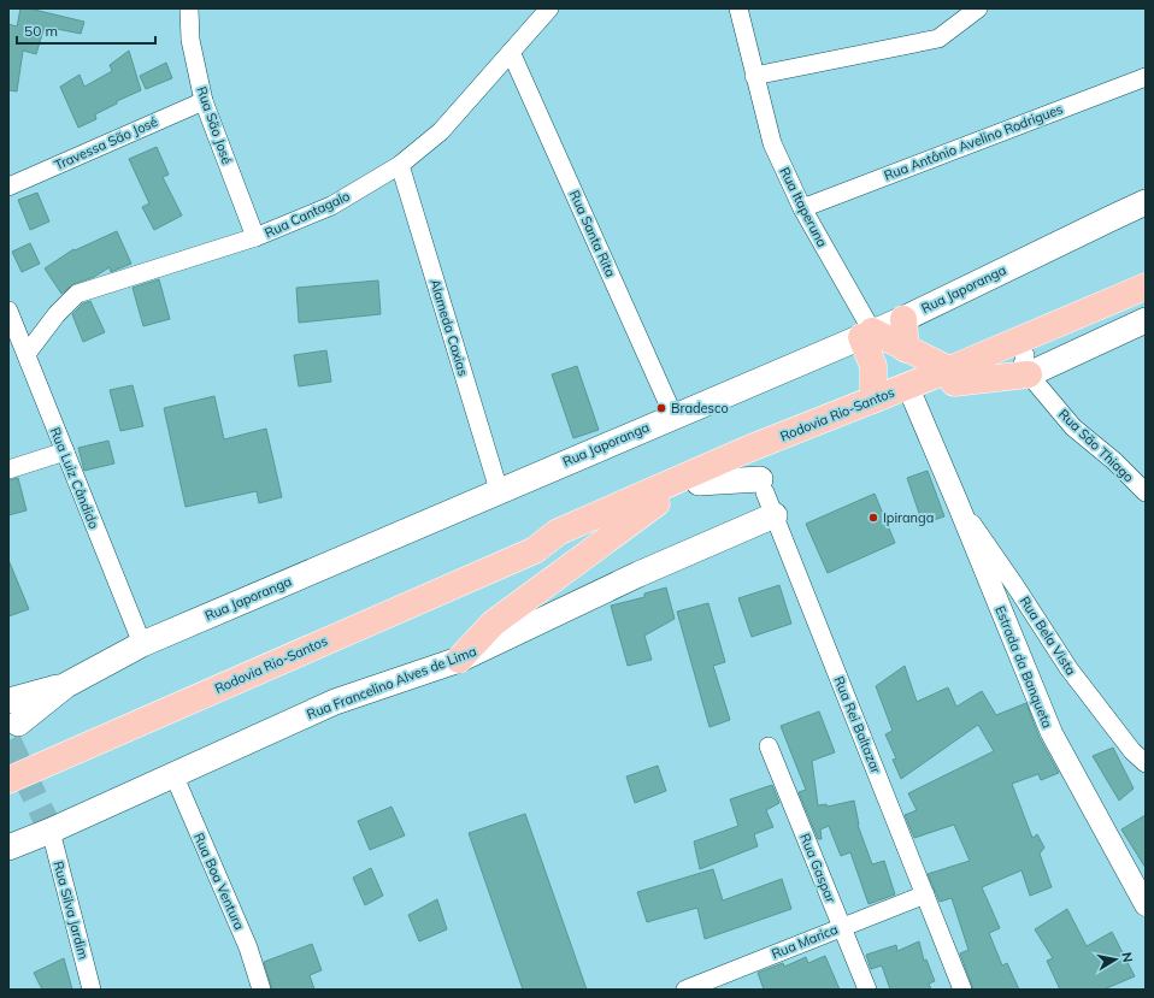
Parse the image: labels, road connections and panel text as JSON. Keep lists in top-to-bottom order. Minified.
{"streets":{"highway":["Rodovia Rio-Santos"],"main road":["Rua Japoranga","Rua Francelino Alves de Lima"],"street":["Rua São José","Rua Antônio Avelino Rodrigues","Travessa São José","Rua Itaperuna","Rua Cantagalo","Rua Santa Rita","Alameda Caxias","Rua São Thiago","Rua Luiz Cândido","Rua Bela Vista","Estrada da Banqueta","Rua Rei Baltazar","Rua Gaspar","Rua Boa Ventura","Rua Silva Jardim","Rua Marica"]},"crossings":[["Rua São José","Travessa São José"],["Rua São José","Rua Cantagalo"],["Rua Antônio Avelino Rodrigues","Rua Itaperuna"],["Rua Itaperuna","Rua Japoranga"],["Rua Cantagalo","Rua Santa Rita"],["Rua Cantagalo","Alameda Caxias"],["Rua Cantagalo","Rua Luiz Cândido"],["Rua Santa Rita","Rua Japoranga"],["Rua Japoranga","Alameda Caxias"],["Rua Japoranga","Rua Luiz Cândido"],["Rodovia Rio-Santos","Estrada da Banqueta"],["Rodovia Rio-Santos","Rua Francelino Alves de Lima"],["Rodovia Rio-Santos","Rua Rei Baltazar"],["Rua Bela Vista","Estrada da Banqueta"],["Rua Francelino Alves de Lima","Rua Rei Baltazar"],["Rua Francelino Alves de Lima","Rua Boa Ventura"],["Rua Francelino Alves de Lima","Rua Silva Jardim"],["Rua Rei Baltazar","Rua Marica"],["Rua Gaspar","Rua Marica"]],"places":["Bradesco","Ipiranga"],"scale_bar":"50 m","north":"right"}
